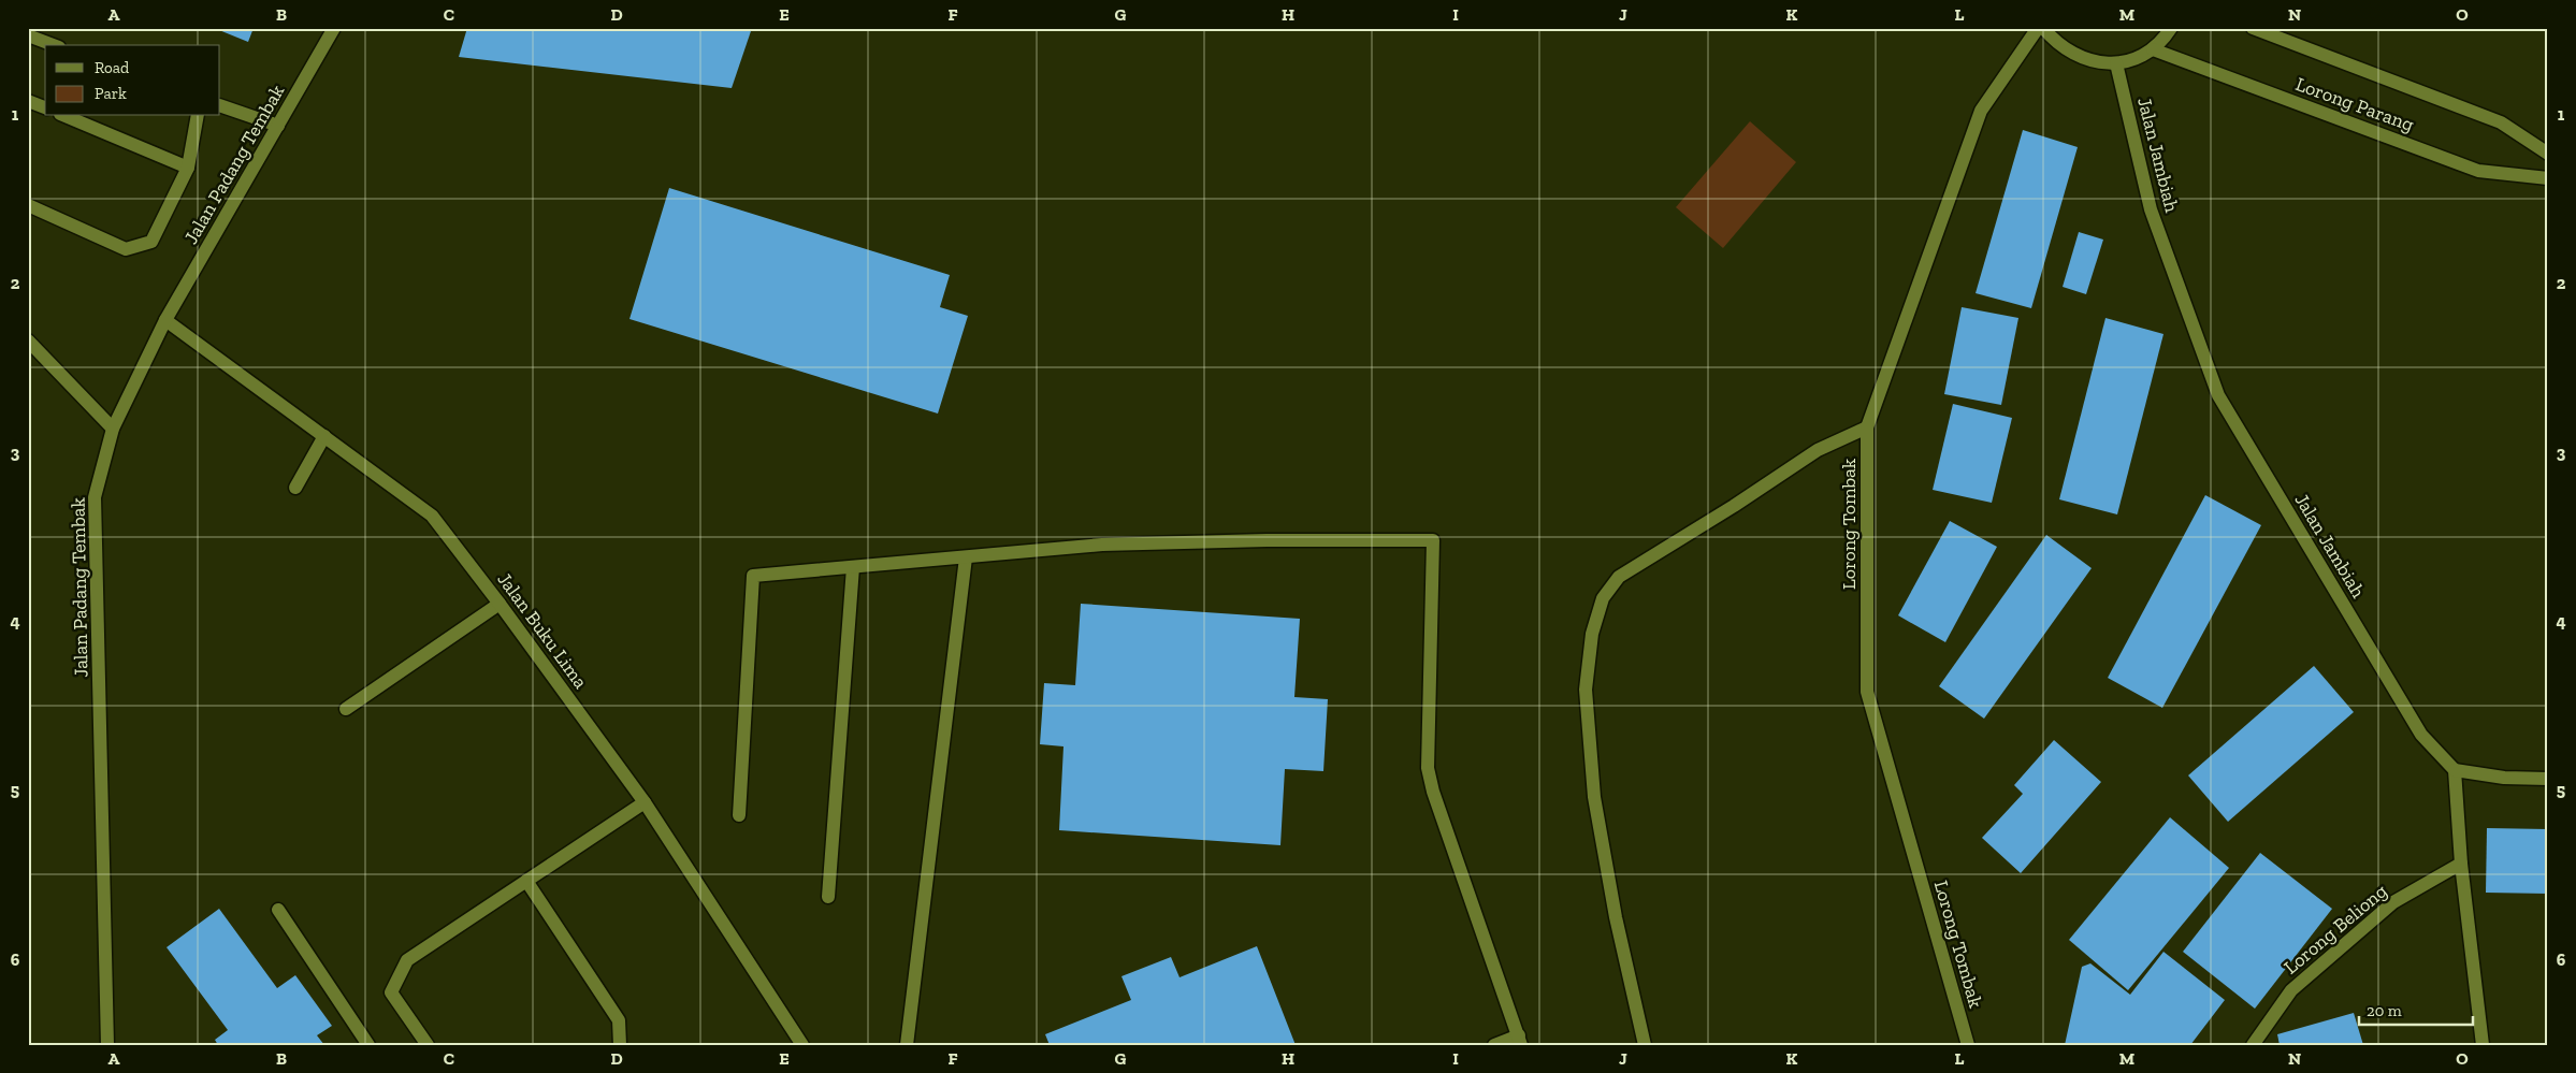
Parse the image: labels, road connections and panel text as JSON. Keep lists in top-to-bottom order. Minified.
{"streets":{"street":["Lorong Parang","Jalan Jambiah","Jalan Padang Tembak","Lorong Tombak","Jalan Buku Lima","Lorong Beliong"]},"crossings":[["Jalan Padang Tembak","Jalan Buku Lima"]],"legend":["Road","Park"],"scale_bar":"20 m","grid":{"columns":["A","B","C","D","E","F","G","H","I","J","K","L","M","N","O"],"rows":["1","2","3","4","5","6"]}}
